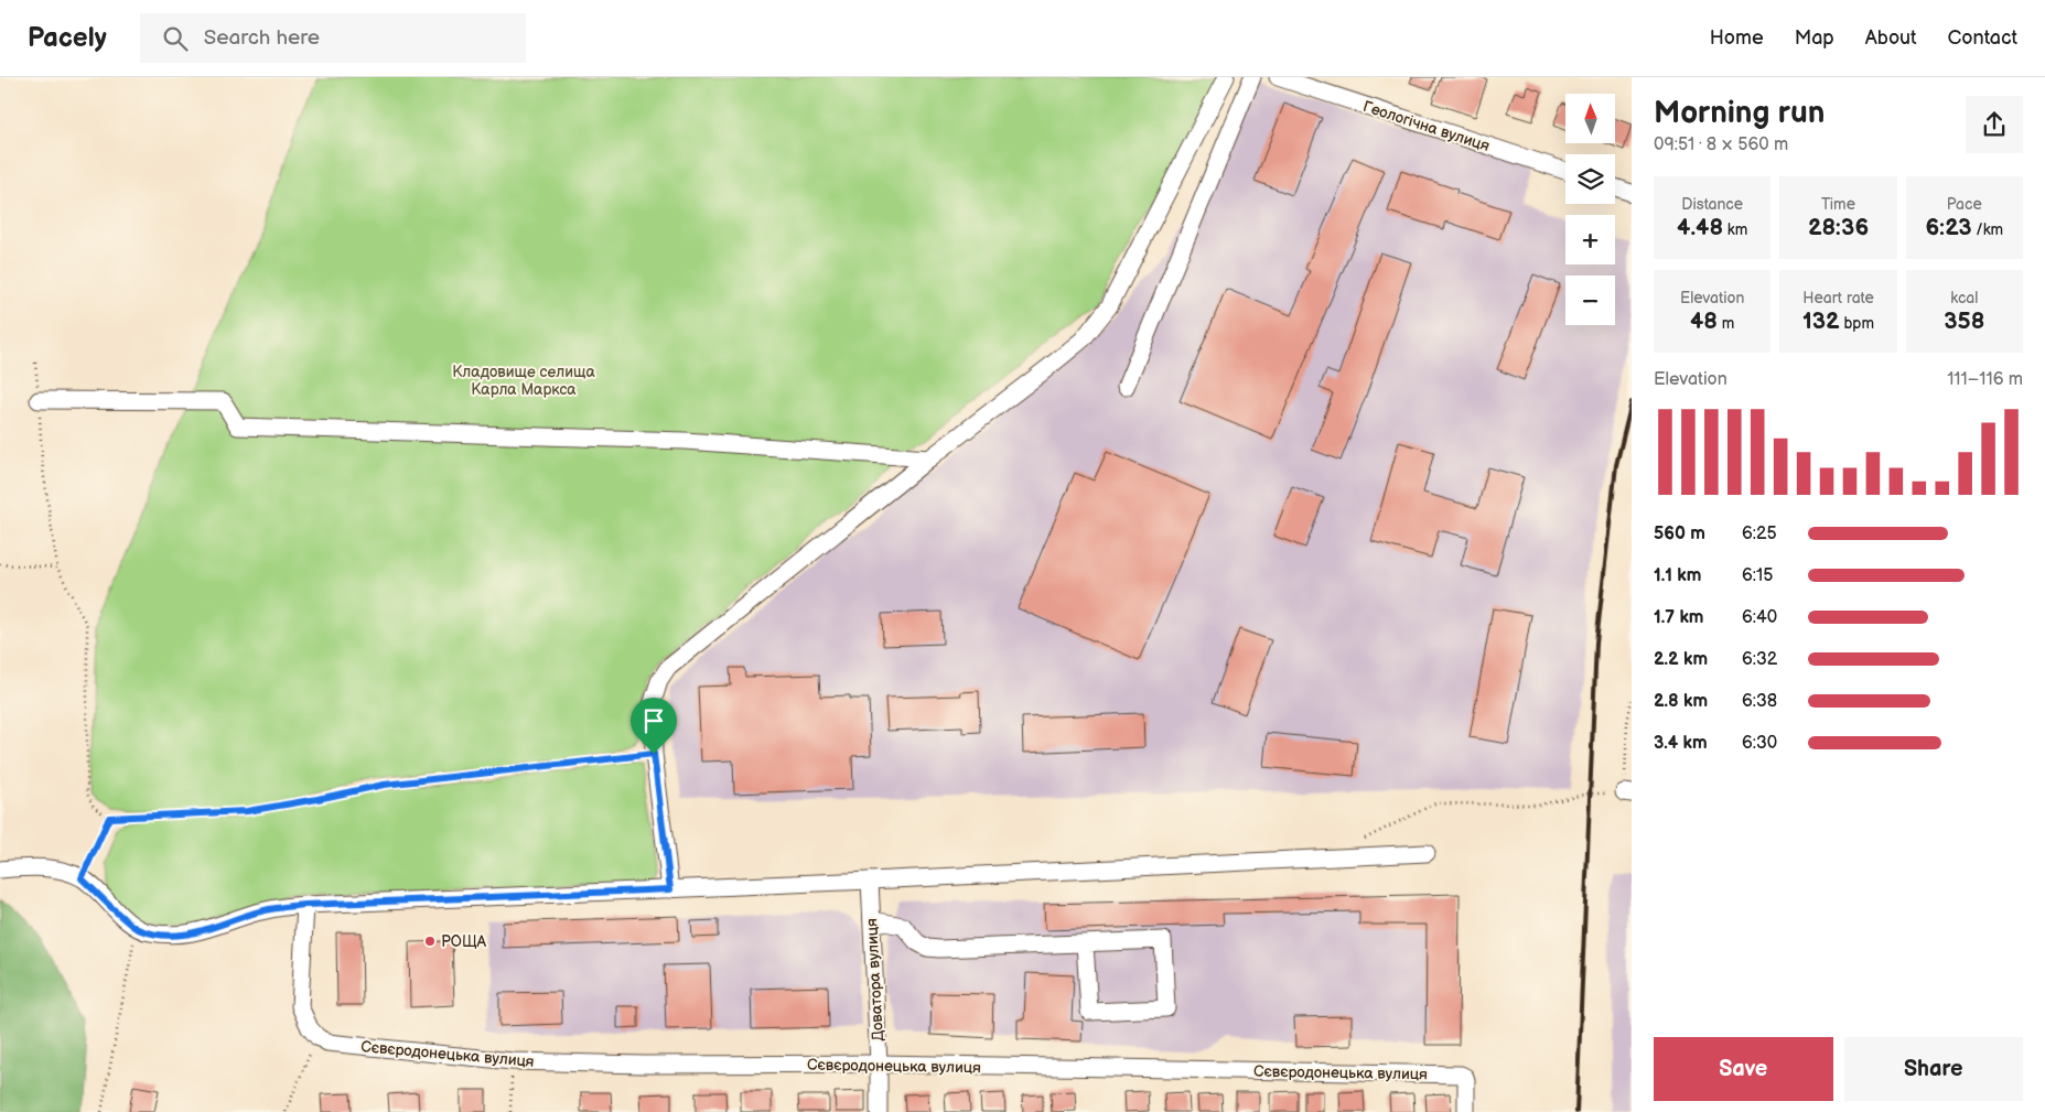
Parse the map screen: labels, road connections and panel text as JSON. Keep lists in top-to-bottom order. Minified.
{"streets":{"street":["Геологічна вулиця","Доватора вулиця","Сєвєродонецька вулиця"]},"crossings":[["Доватора вулиця","Сєвєродонецька вулиця"]],"parks":["Кладовище селища Карла Маркса"],"places":["РОЩА"],"north":"top","page":{"header":"Pacely","search":"Search here","nav":["Home","Map","About","Contact"],"heading":["Morning run","09:51 · 8 × 560 m"],"map_buttons":["+","−"],"stats":[["Distance","4.48 km"],["Time","28:36"],["Pace","6:23 /km"],["Elevation","48 m"],["Heart rate","132 bpm"],["kcal","358"]],"chart":["Elevation","111–116 m"],"list":[{"name":"560 m","note":"6:25"},{"name":"1.1 km","note":"6:15"},{"name":"1.7 km","note":"6:40"},{"name":"2.2 km","note":"6:32"},{"name":"2.8 km","note":"6:38"},{"name":"3.4 km","note":"6:30"}],"buttons":["Save","Share"]}}
